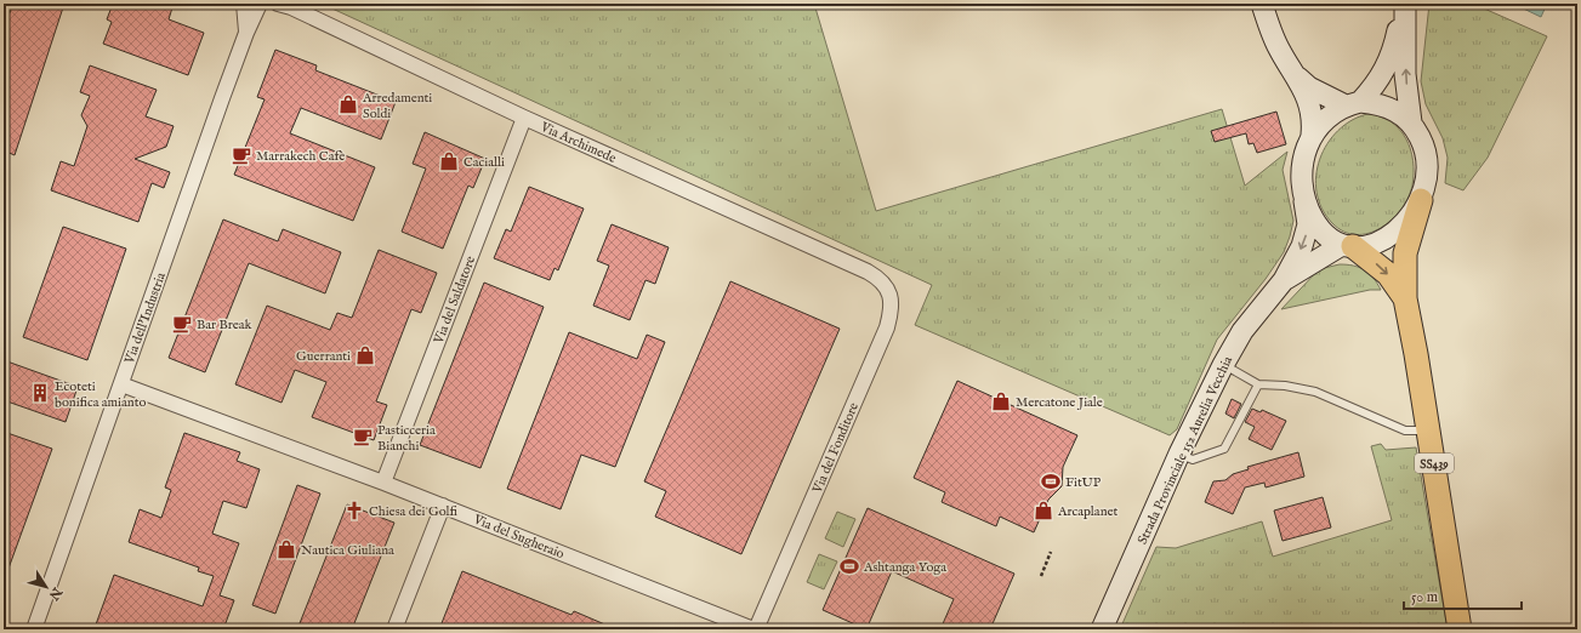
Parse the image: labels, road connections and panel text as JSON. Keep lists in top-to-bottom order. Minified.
{"streets":{"main road":["Strada Provinciale 152 Aurelia Vecchia","SS439"],"street":["Via Archimede","Via del Saldatore","Via dell'Industria","Via del Fonditore","Via del Sugheraio"]},"crossings":[["Via Archimede","Via del Saldatore"],["Via Archimede","Via del Fonditore"],["Via del Saldatore","Via del Sugheraio"],["Via dell'Industria","Via del Sugheraio"],["Via del Fonditore","Via del Sugheraio"],["Strada Provinciale 152 Aurelia Vecchia","SS439"]],"places":{"shop":["Arredamenti Soldi","Cacialli","Guerranti","Mercatone Jiale","Arcaplanet","Nautica Giuliana"],"cafe":["Marrakech Cafè","Bar Break","Pasticceria Bianchi"],"building":["Ecoteti bonifica amianto"],"sports":["FitUP","Ashtanga Yoga"],"church":["Chiesa dei Golfi"]},"scale_bar":"50 m","north":"bottom right"}
